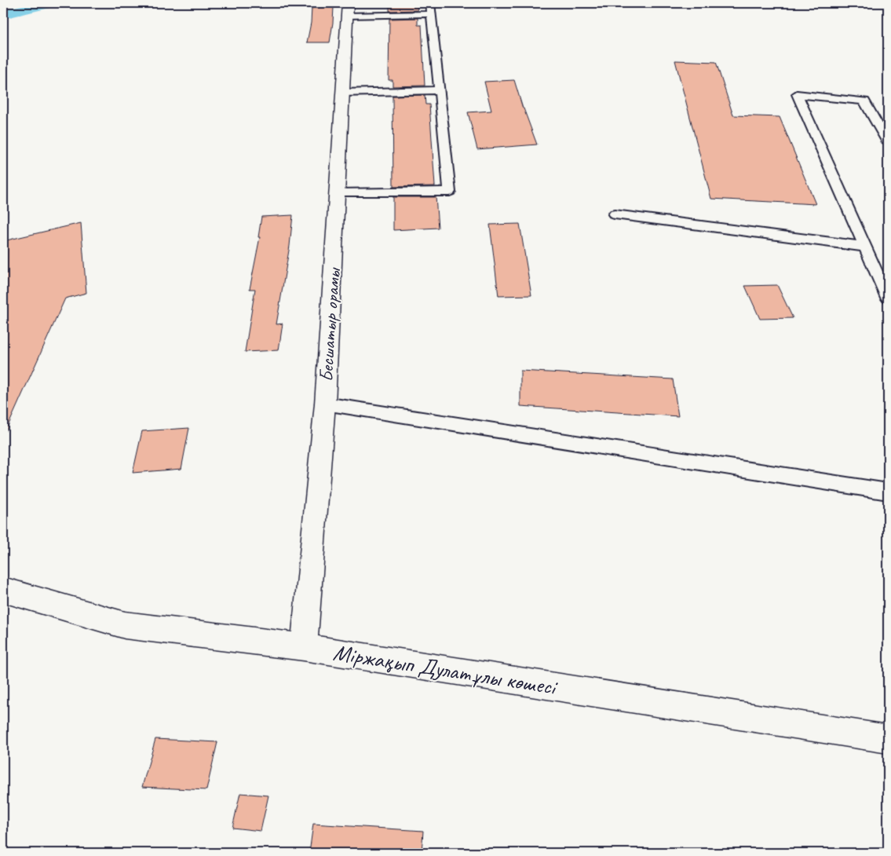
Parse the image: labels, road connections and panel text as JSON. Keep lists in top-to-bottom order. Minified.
{"streets":{"street":["Бесшатыр орамы","Міржақып Дулатұлы көшесі"]},"crossings":[["Бесшатыр орамы","Міржақып Дулатұлы көшесі"]]}
